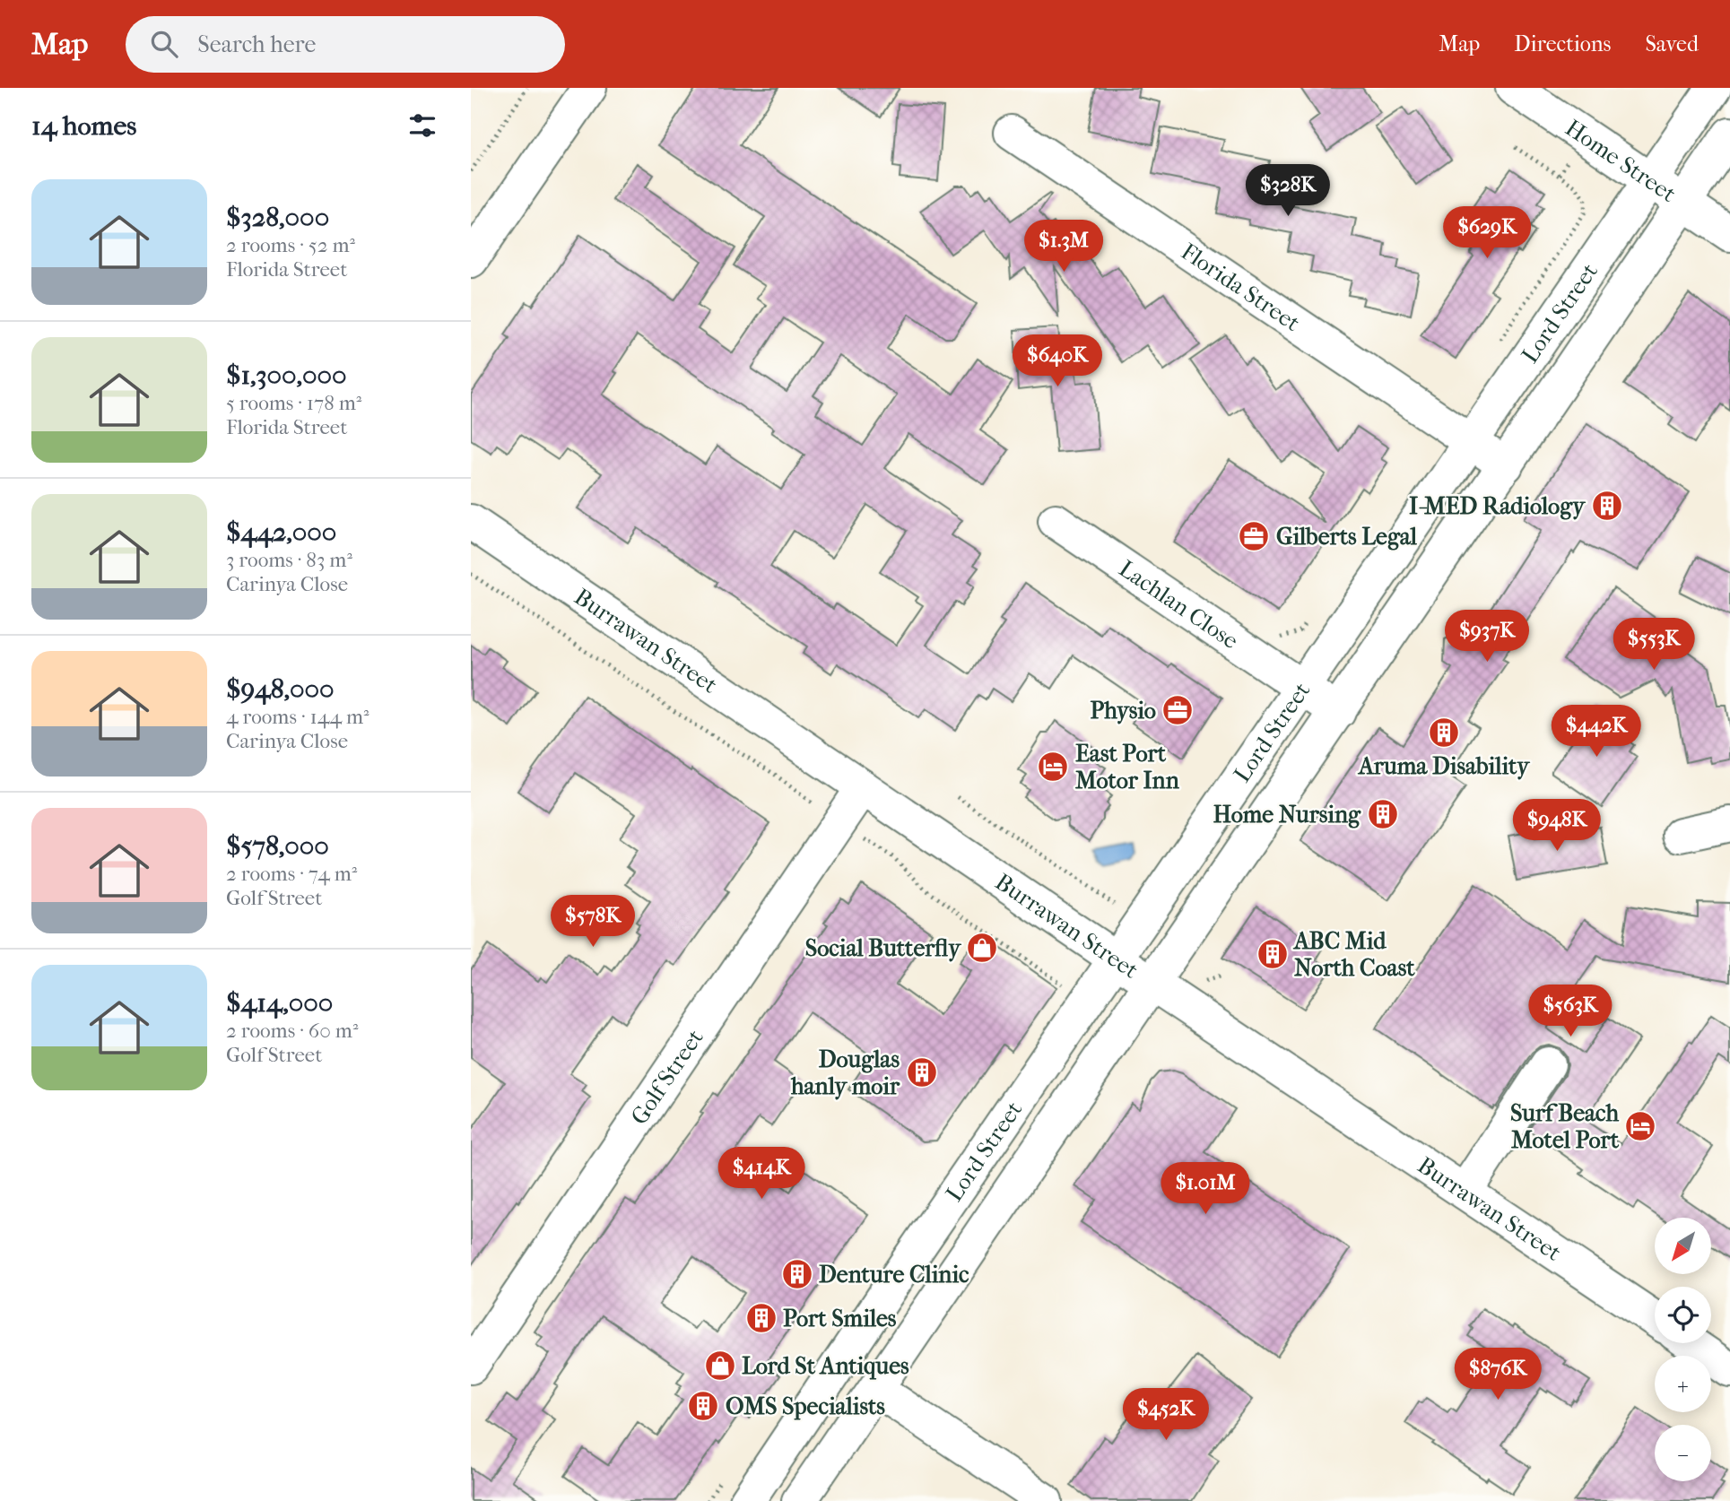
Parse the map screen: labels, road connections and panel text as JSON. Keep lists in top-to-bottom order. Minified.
{"streets":{"street":["Home Street","Florida Street","Lord Street","Lachlan Close","Burrawan Street","Golf Street"]},"crossings":[["Home Street","Lord Street"],["Florida Street","Lord Street"],["Lord Street","Lachlan Close"],["Lord Street","Burrawan Street"],["Burrawan Street","Golf Street"]],"places":{"building":["I-MED Radiology","Aruma Disability","Home Nursing","ABC Mid North Coast","Douglas hanly moir","Denture Clinic","Port Smiles","OMS Specialists"],"office":["Gilberts Legal","Physio"],"hotel":["East Port Motor Inn","Surf Beach Motel Port"],"shop":["Social Butterfly","Lord St Antiques"]},"north":"bottom left","page":{"header":"Map","search":"Search here","nav":["Map","Directions","Saved"],"heading":"14 homes","list":[{"name":"$328,000","note":"2 rooms · 52 m² · Florida Street"},{"name":"$1,300,000","note":"5 rooms · 178 m² · Florida Street"},{"name":"$442,000","note":"3 rooms · 83 m² · Carinya Close"},{"name":"$948,000","note":"4 rooms · 144 m² · Carinya Close"},{"name":"$578,000","note":"2 rooms · 74 m² · Golf Street"},{"name":"$414,000","note":"2 rooms · 60 m² · Golf Street"}],"price":["$328K","$629K","$1.3M","$640K","$937K","$553K","$442K","$948K","$578K","$563K","$414K","$1.01M","$876K","$452K"],"map_buttons":["+","−"]}}
